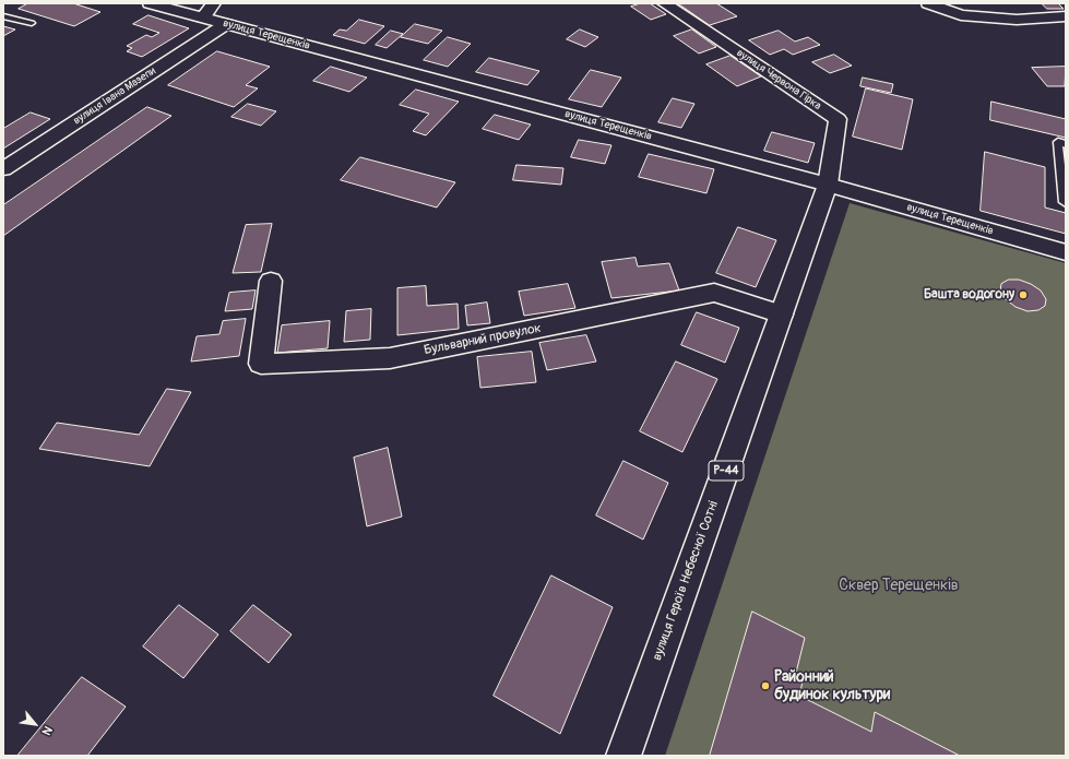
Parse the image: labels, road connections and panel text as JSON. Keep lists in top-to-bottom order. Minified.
{"streets":{"street":["вулиця Терещенків","вулиця Червона Гірка","вулиця Івана Мазепи","Бульварний провулок","Р-44","вулиця Героїв Небесної Сотні"]},"crossings":[["вулиця Терещенків","вулиця Червона Гірка"],["вулиця Терещенків","вулиця Івана Мазепи"],["вулиця Терещенків","вулиця Героїв Небесної Сотні"],["вулиця Червона Гірка","вулиця Героїв Небесної Сотні"],["Бульварний провулок","вулиця Героїв Небесної Сотні"]],"parks":["Сквер Терещенків"],"places":["Башта водогону","Районний будинок культури"],"north":"bottom right"}
